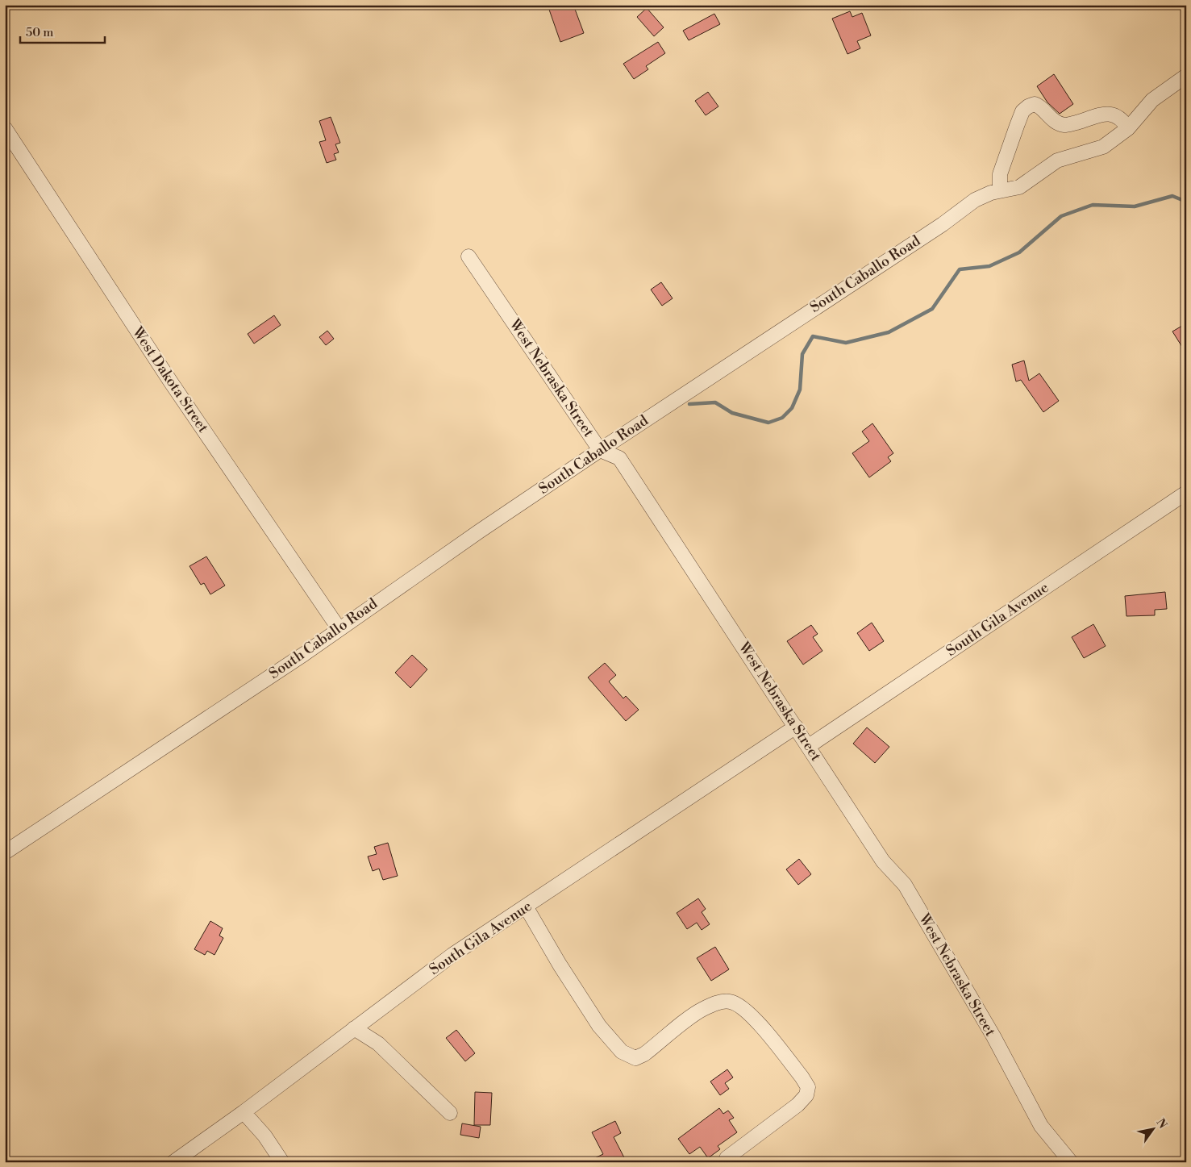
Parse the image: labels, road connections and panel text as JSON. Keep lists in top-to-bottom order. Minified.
{"streets":{"street":["South Caballo Road","West Nebraska Street","West Dakota Street","South Gila Avenue"]},"crossings":[["South Caballo Road","West Nebraska Street"],["South Caballo Road","West Dakota Street"],["West Nebraska Street","South Gila Avenue"]],"scale_bar":"50 m","north":"top right"}
